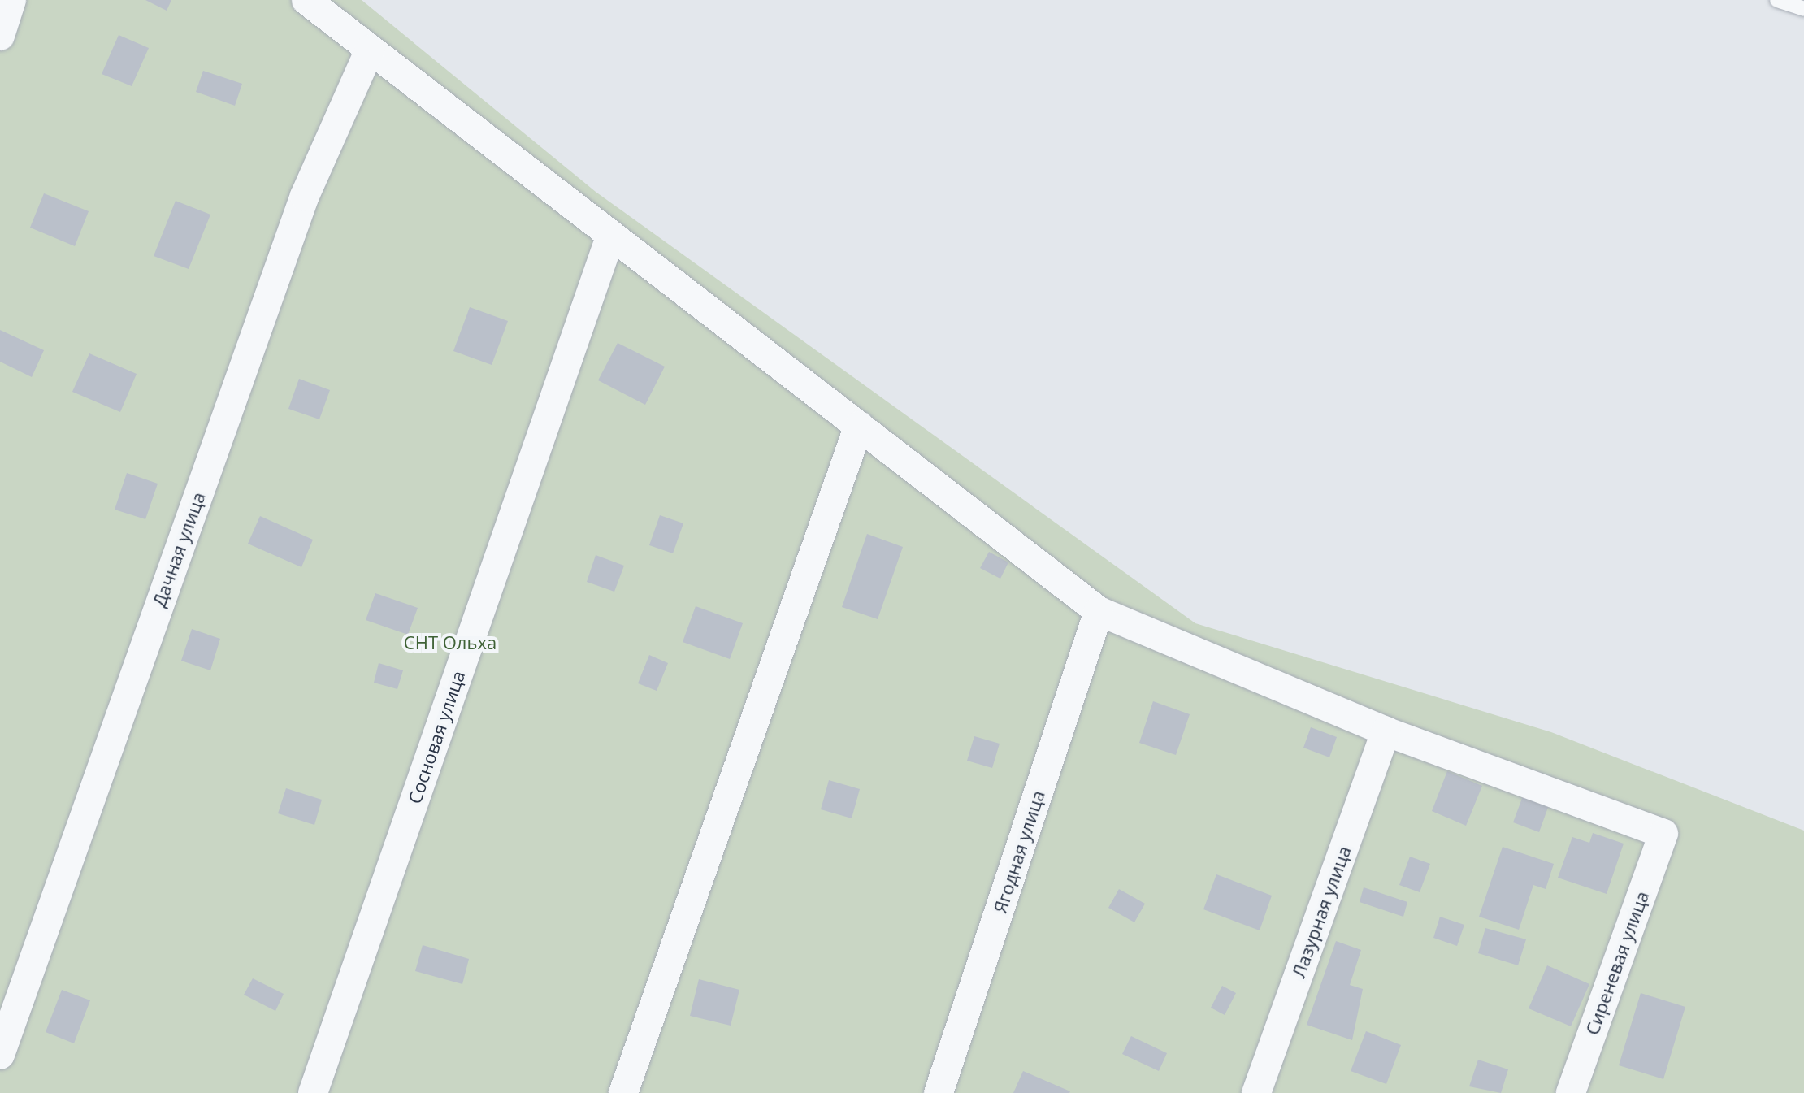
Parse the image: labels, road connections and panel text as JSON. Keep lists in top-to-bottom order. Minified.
{"streets":{"street":["Дачная улица","Сосновая улица","Ягодная улица","Лазурная улица","Сиреневая улица"]},"crossings":[["Лазурная улица","Сиреневая улица"]],"parks":["СНТ Ольха"]}
